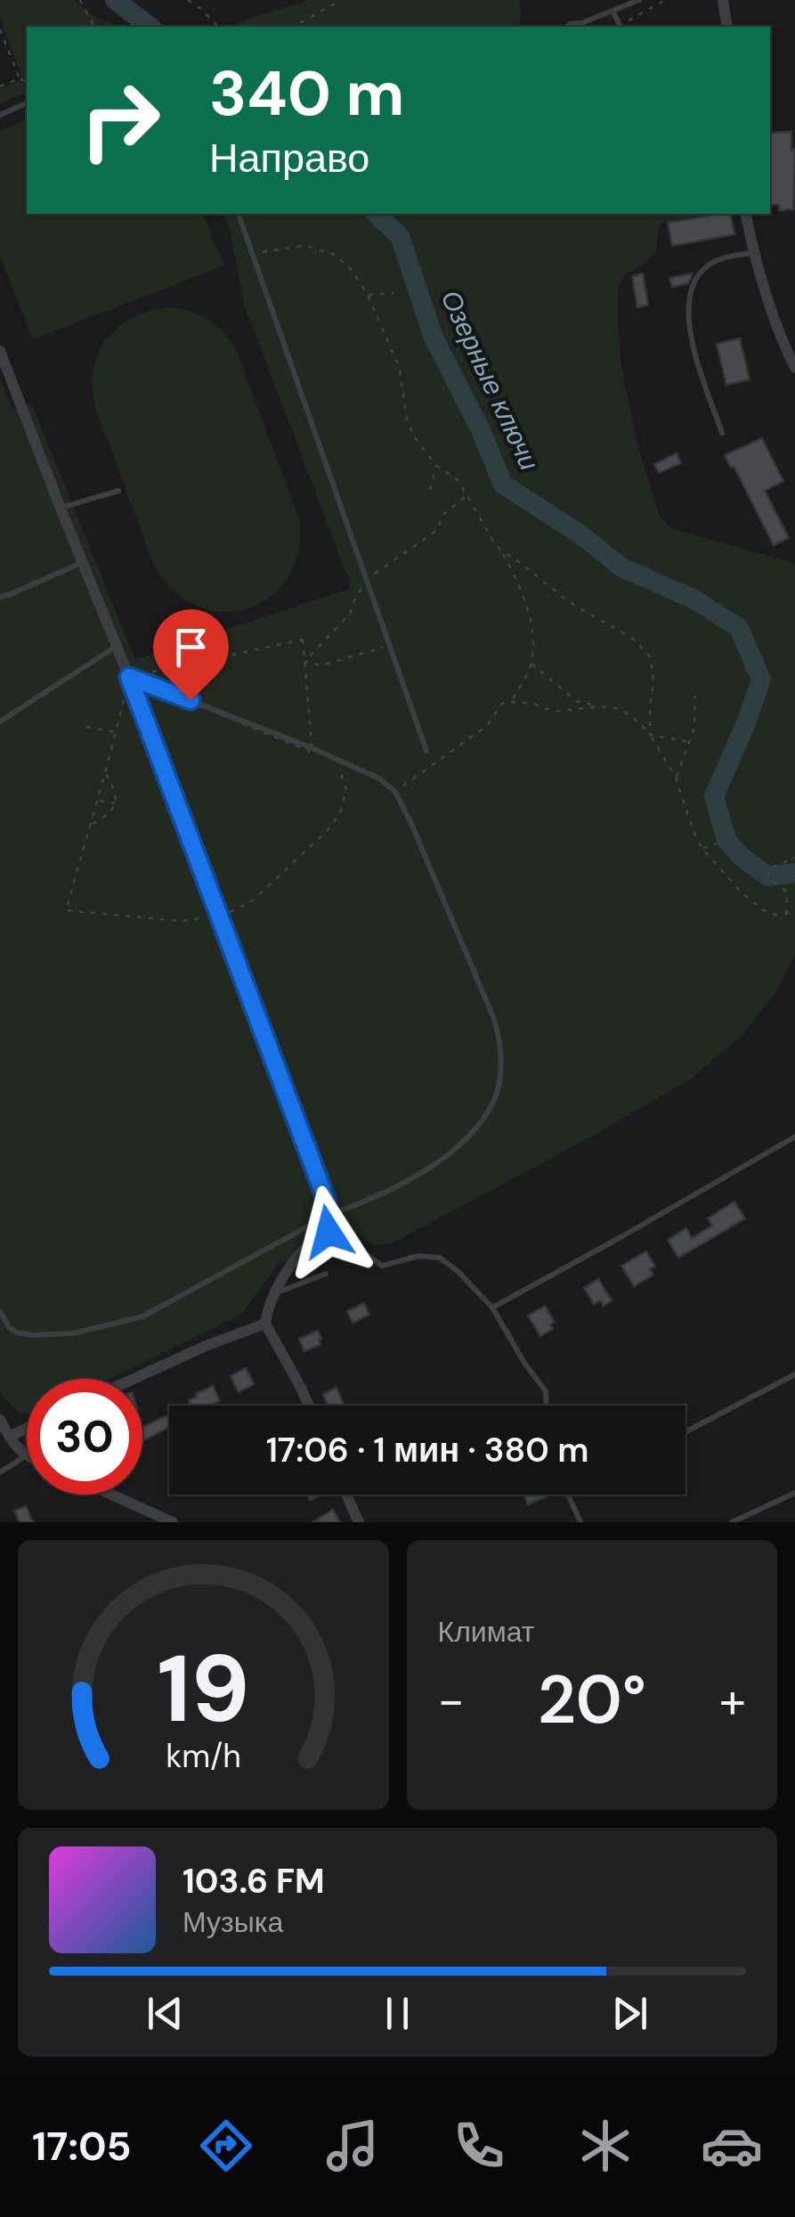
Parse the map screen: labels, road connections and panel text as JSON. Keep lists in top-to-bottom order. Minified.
{"water":["Озерные ключи"],"page":{"turn":["340 m","Направо"],"limit":"30","trip":"17:06 · 1 мин · 380 m","tile":"Климат","heat":["−","20°","+"],"song":["103.6 FM","Музыка"],"tabs":"17:05","gauge":["19","km/h"]}}
